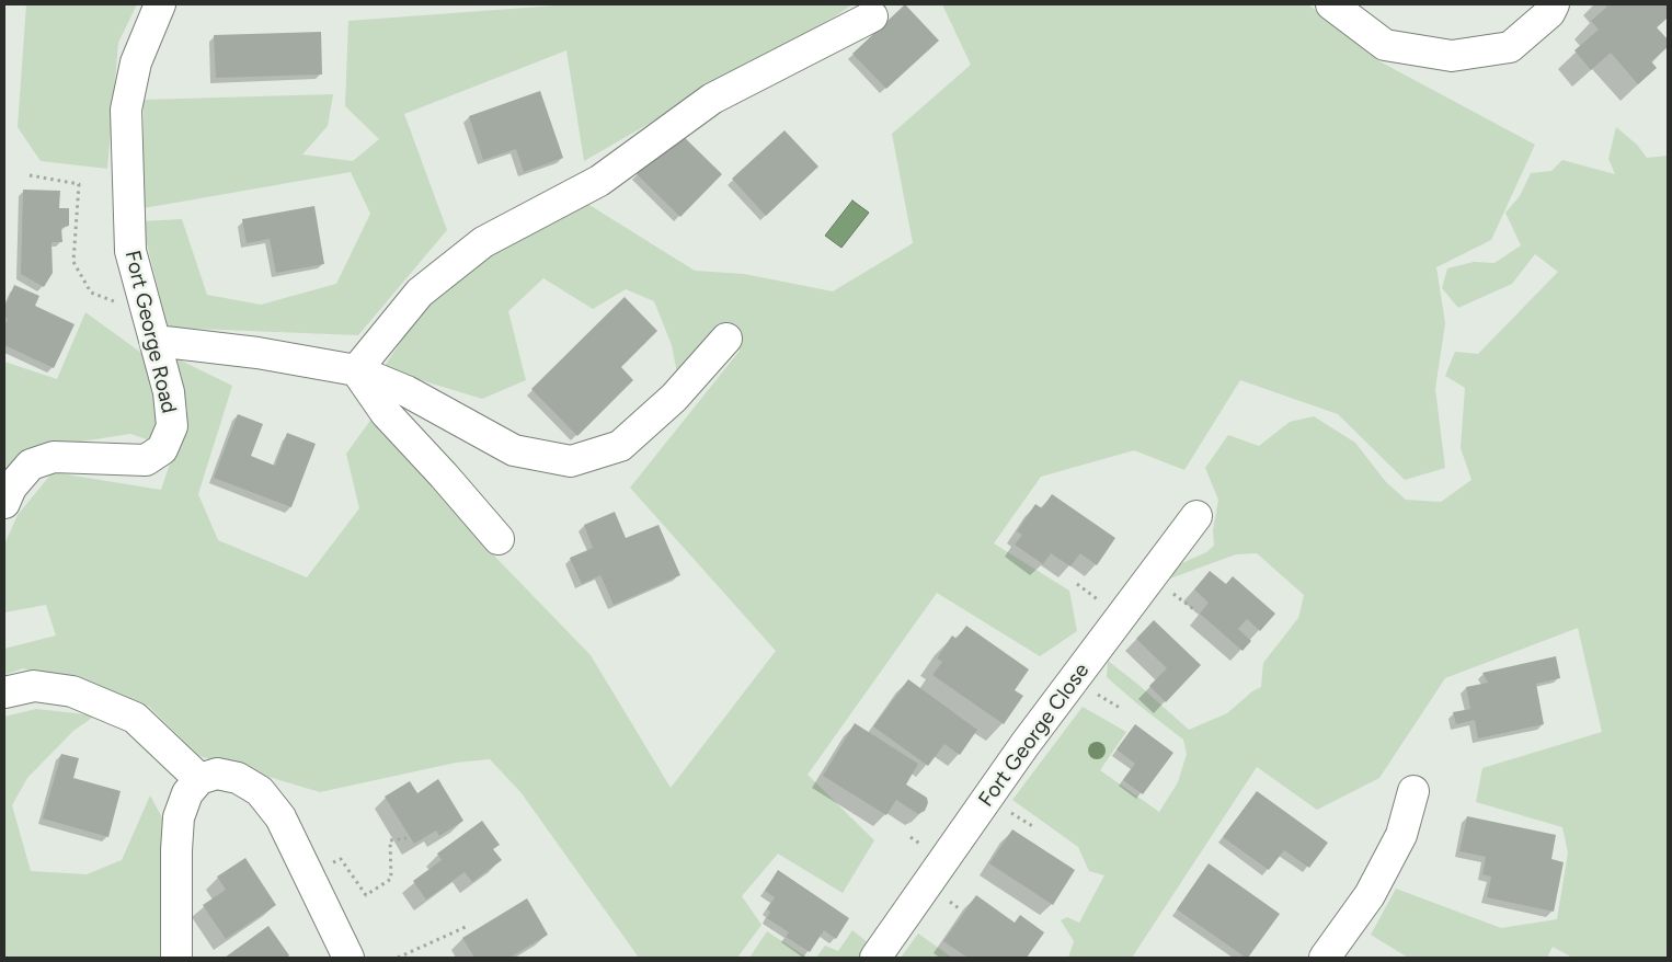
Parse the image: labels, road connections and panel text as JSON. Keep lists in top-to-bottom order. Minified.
{"streets":{"street":["Fort George Road","Fort George Close"]}}
